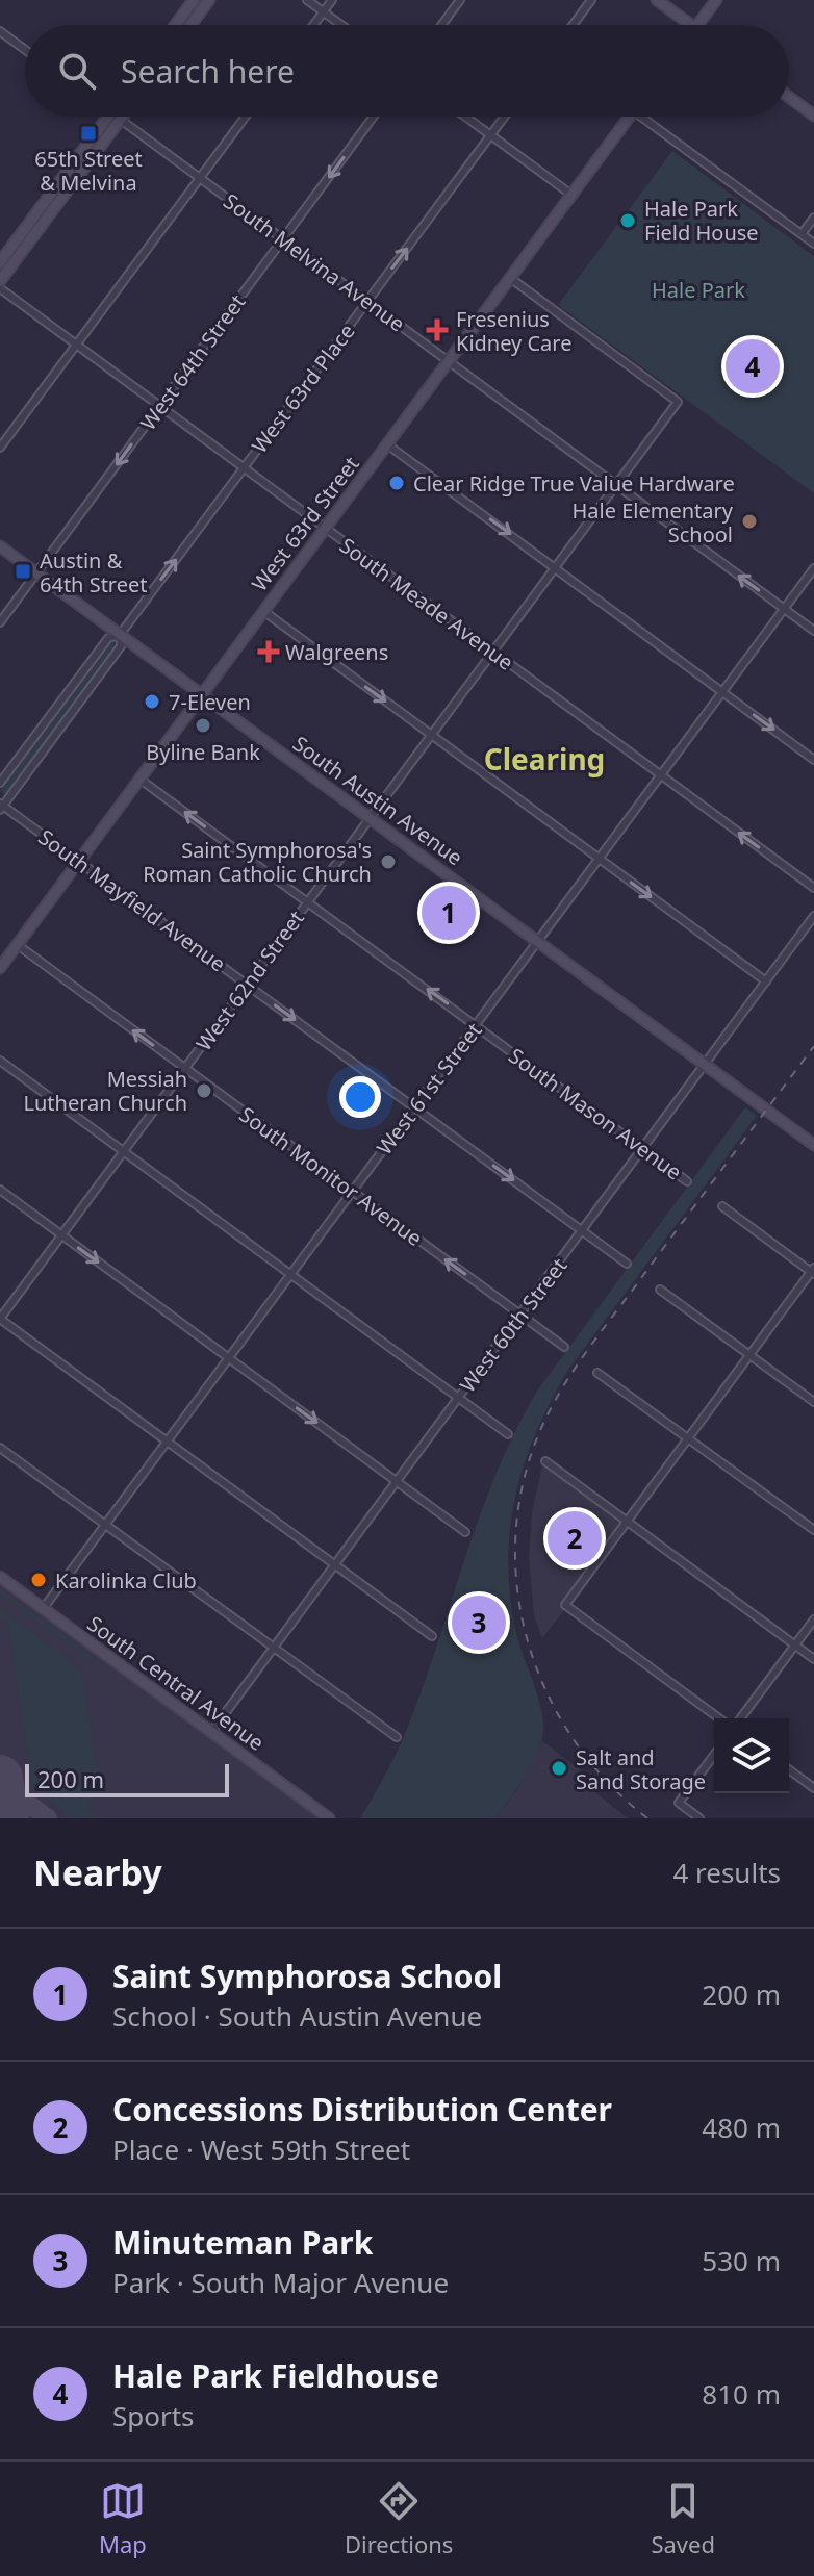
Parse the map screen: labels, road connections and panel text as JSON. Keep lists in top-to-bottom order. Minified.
{"streets":{"street":["South Melvina Avenue","West 64th Street","West 63rd Place","West 63rd Street","South Meade Avenue","South Austin Avenue","South Mayfield Avenue","West 62nd Street","West 61st Street","South Mason Avenue","South Monitor Avenue","West 60th Street","South Central Avenue"]},"crossings":[["South Melvina Avenue","West 64th Street"],["South Melvina Avenue","West 63rd Place"],["South Melvina Avenue","West 63rd Street"],["South Melvina Avenue","West 62nd Street"],["South Melvina Avenue","West 61st Street"],["West 64th Street","South Meade Avenue"],["West 64th Street","South Austin Avenue"],["West 63rd Place","South Meade Avenue"],["West 63rd Place","South Austin Avenue"],["West 63rd Place","South Mayfield Avenue"],["West 63rd Street","South Meade Avenue"],["West 63rd Street","South Austin Avenue"],["West 63rd Street","South Mayfield Avenue"],["West 63rd Street","West 62nd Street"],["West 63rd Street","South Mason Avenue"],["West 63rd Street","South Monitor Avenue"],["South Meade Avenue","West 62nd Street"],["South Meade Avenue","West 61st Street"],["South Austin Avenue","West 62nd Street"],["South Austin Avenue","West 61st Street"],["South Austin Avenue","West 60th Street"],["South Mayfield Avenue","West 62nd Street"],["South Mayfield Avenue","West 61st Street"],["South Mayfield Avenue","West 60th Street"],["West 62nd Street","South Mason Avenue"],["West 62nd Street","South Monitor Avenue"],["West 61st Street","South Mason Avenue"],["West 61st Street","South Monitor Avenue"],["West 61st Street","South Central Avenue"],["South Mason Avenue","West 60th Street"],["South Monitor Avenue","West 60th Street"],["West 60th Street","South Central Avenue"]],"one_way":["West 64th Street","West 63rd Place","South Mayfield Avenue","South Mason Avenue","South Monitor Avenue"],"districts":["Clearing"],"parks":["Hale Park"],"places":{"transit":["65th Street & Melvina","Austin & 64th Street"],"other":["Hale Park Field House","Clear Ridge True Value Hardware","Hale Elementary School","7-Eleven","Byline Bank","Saint Symphorosa's Roman Catholic Church","Messiah Lutheran Church","Karolinka Club","Salt and Sand Storage"],"health":["Fresenius Kidney Care","Walgreens"]},"scale_bar":"200 m","page":{"search":"Search here","pins":["4","1","2","3"],"scale":"200 m","heading":["Nearby","4 results"],"list":[{"mark":"1","name":"Saint Symphorosa School","note":"School · South Austin Avenue","value":"200 m"},{"mark":"2","name":"Concessions Distribution Center","note":"Place · West 59th Street","value":"480 m"},{"mark":"3","name":"Minuteman Park","note":"Park · South Major Avenue","value":"530 m"},{"mark":"4","name":"Hale Park Fieldhouse","note":"Sports","value":"810 m"}],"nav":["Map","Directions","Saved"]}}
